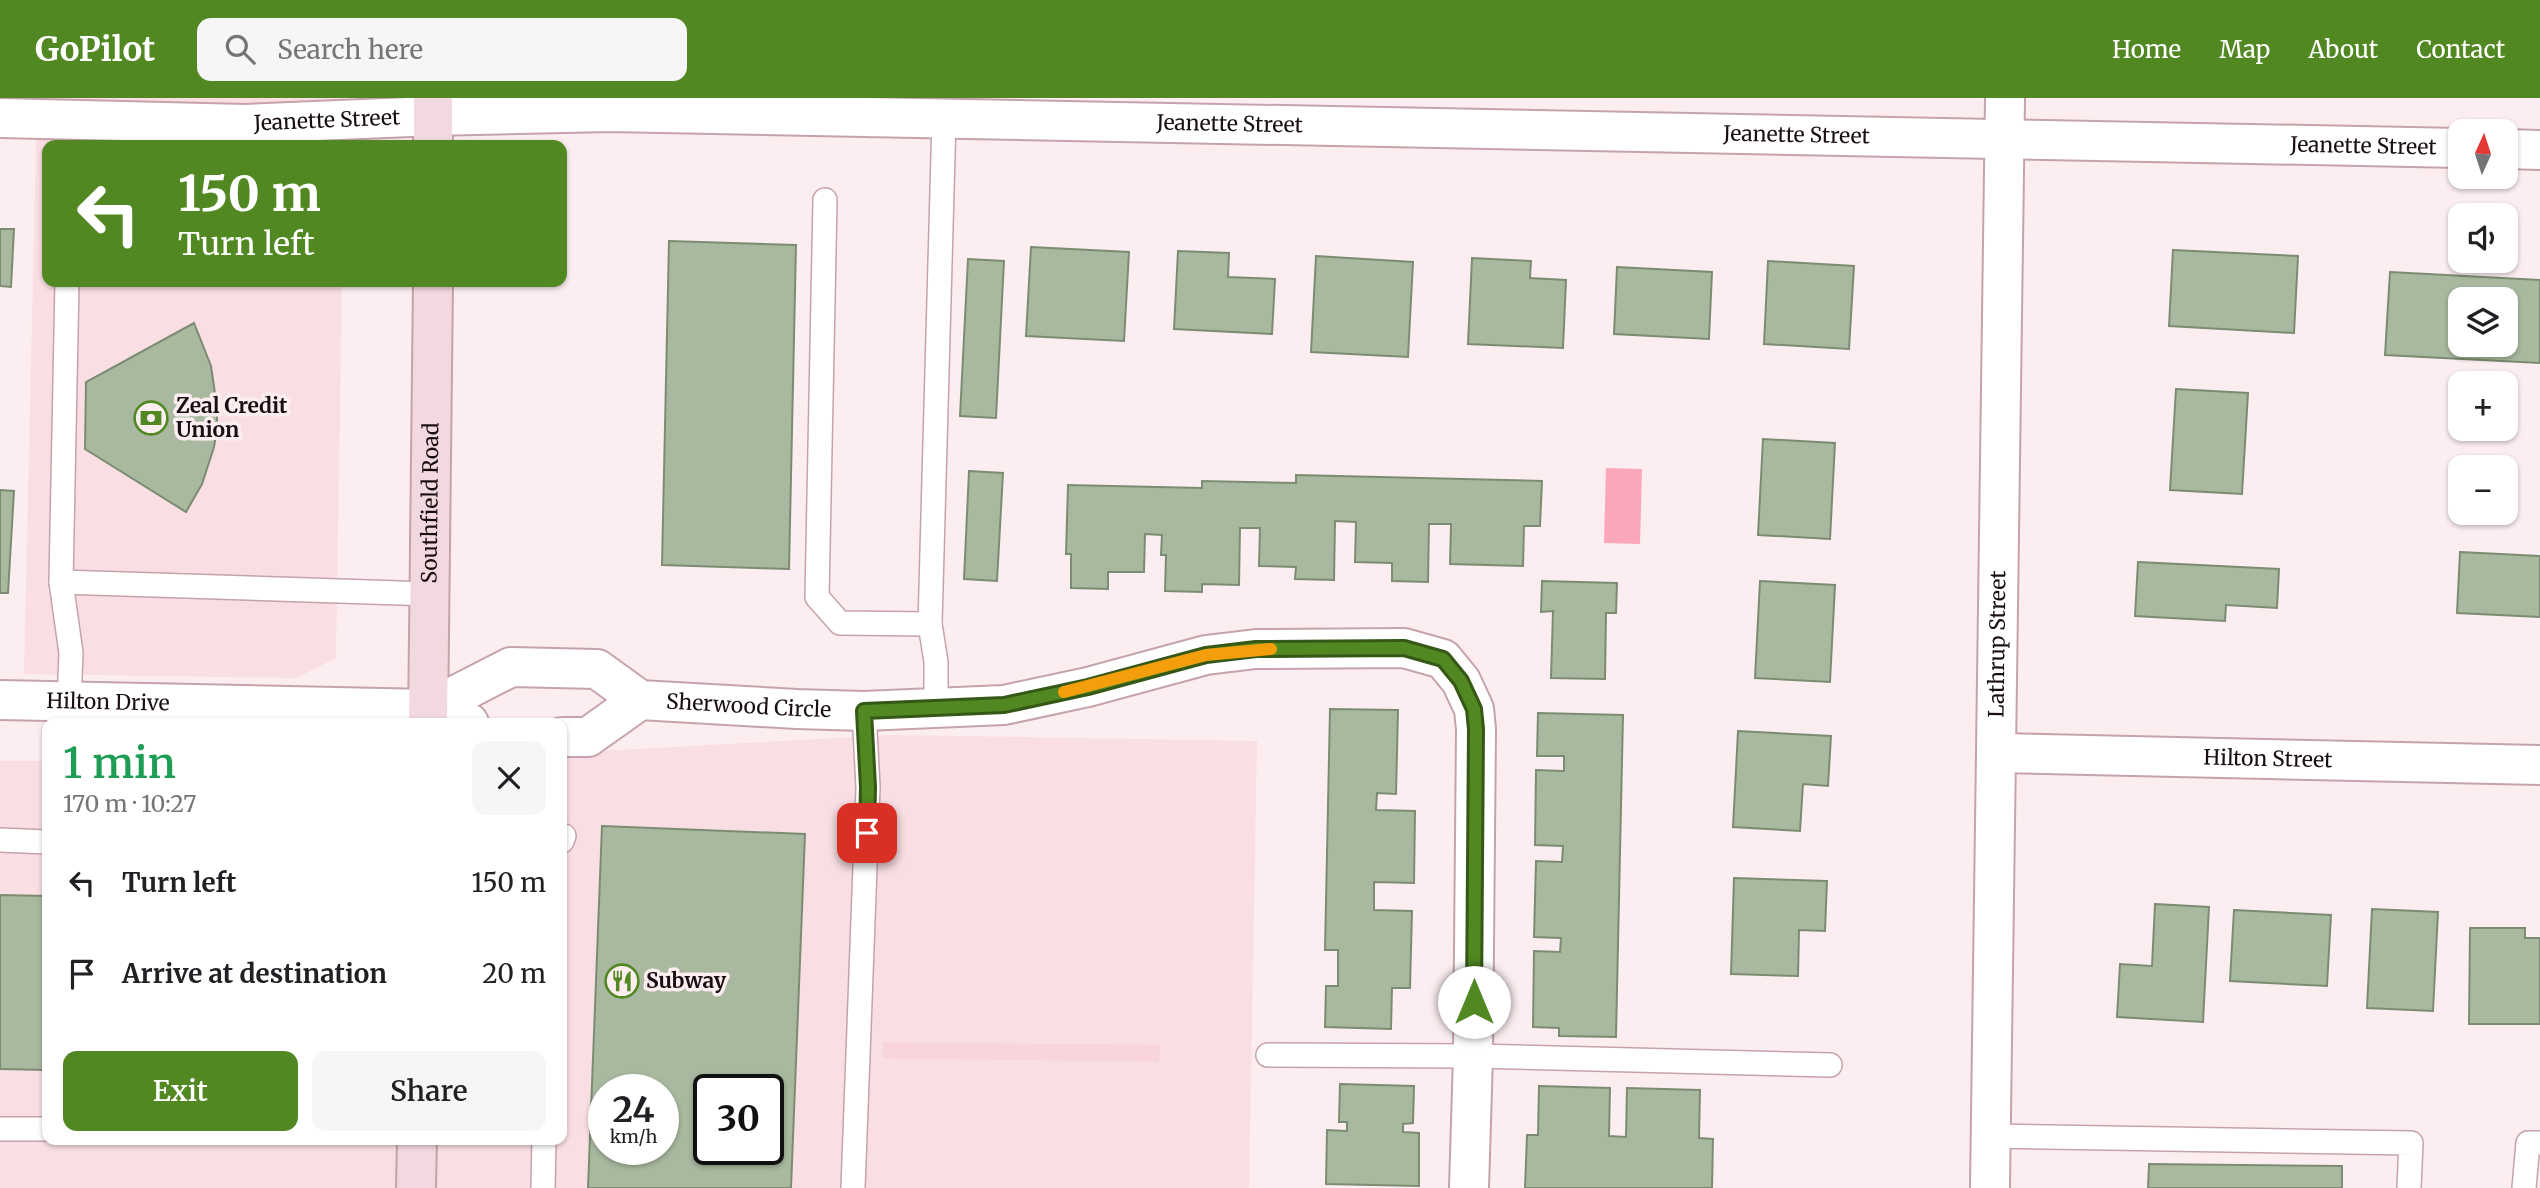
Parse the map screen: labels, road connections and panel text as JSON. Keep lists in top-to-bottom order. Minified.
{"streets":{"main road":["Southfield Road"],"street":["Jeanette Street","Lathrup Street","Hilton Drive","Sherwood Circle","Hilton Street"]},"crossings":[["Jeanette Street","Lathrup Street"],["Southfield Road","Hilton Drive"],["Southfield Road","Sherwood Circle"],["Lathrup Street","Hilton Street"],["Hilton Drive","Sherwood Circle"]],"places":{"bank":["Zeal Credit Union"],"restaurant":["Subway"]},"north":"top","page":{"header":"GoPilot","search":"Search here","nav":["Home","Map","About","Contact"],"map_buttons":["+","−"],"turn":["150 m","Turn left"],"heading":["1 min","170 m · 10:27"],"list":[{"name":"Turn left","value":"150 m"},{"name":"Arrive at destination","value":"20 m"}],"buttons":["Exit","Share"],"speed":"24 km/h","limit":"30"}}
